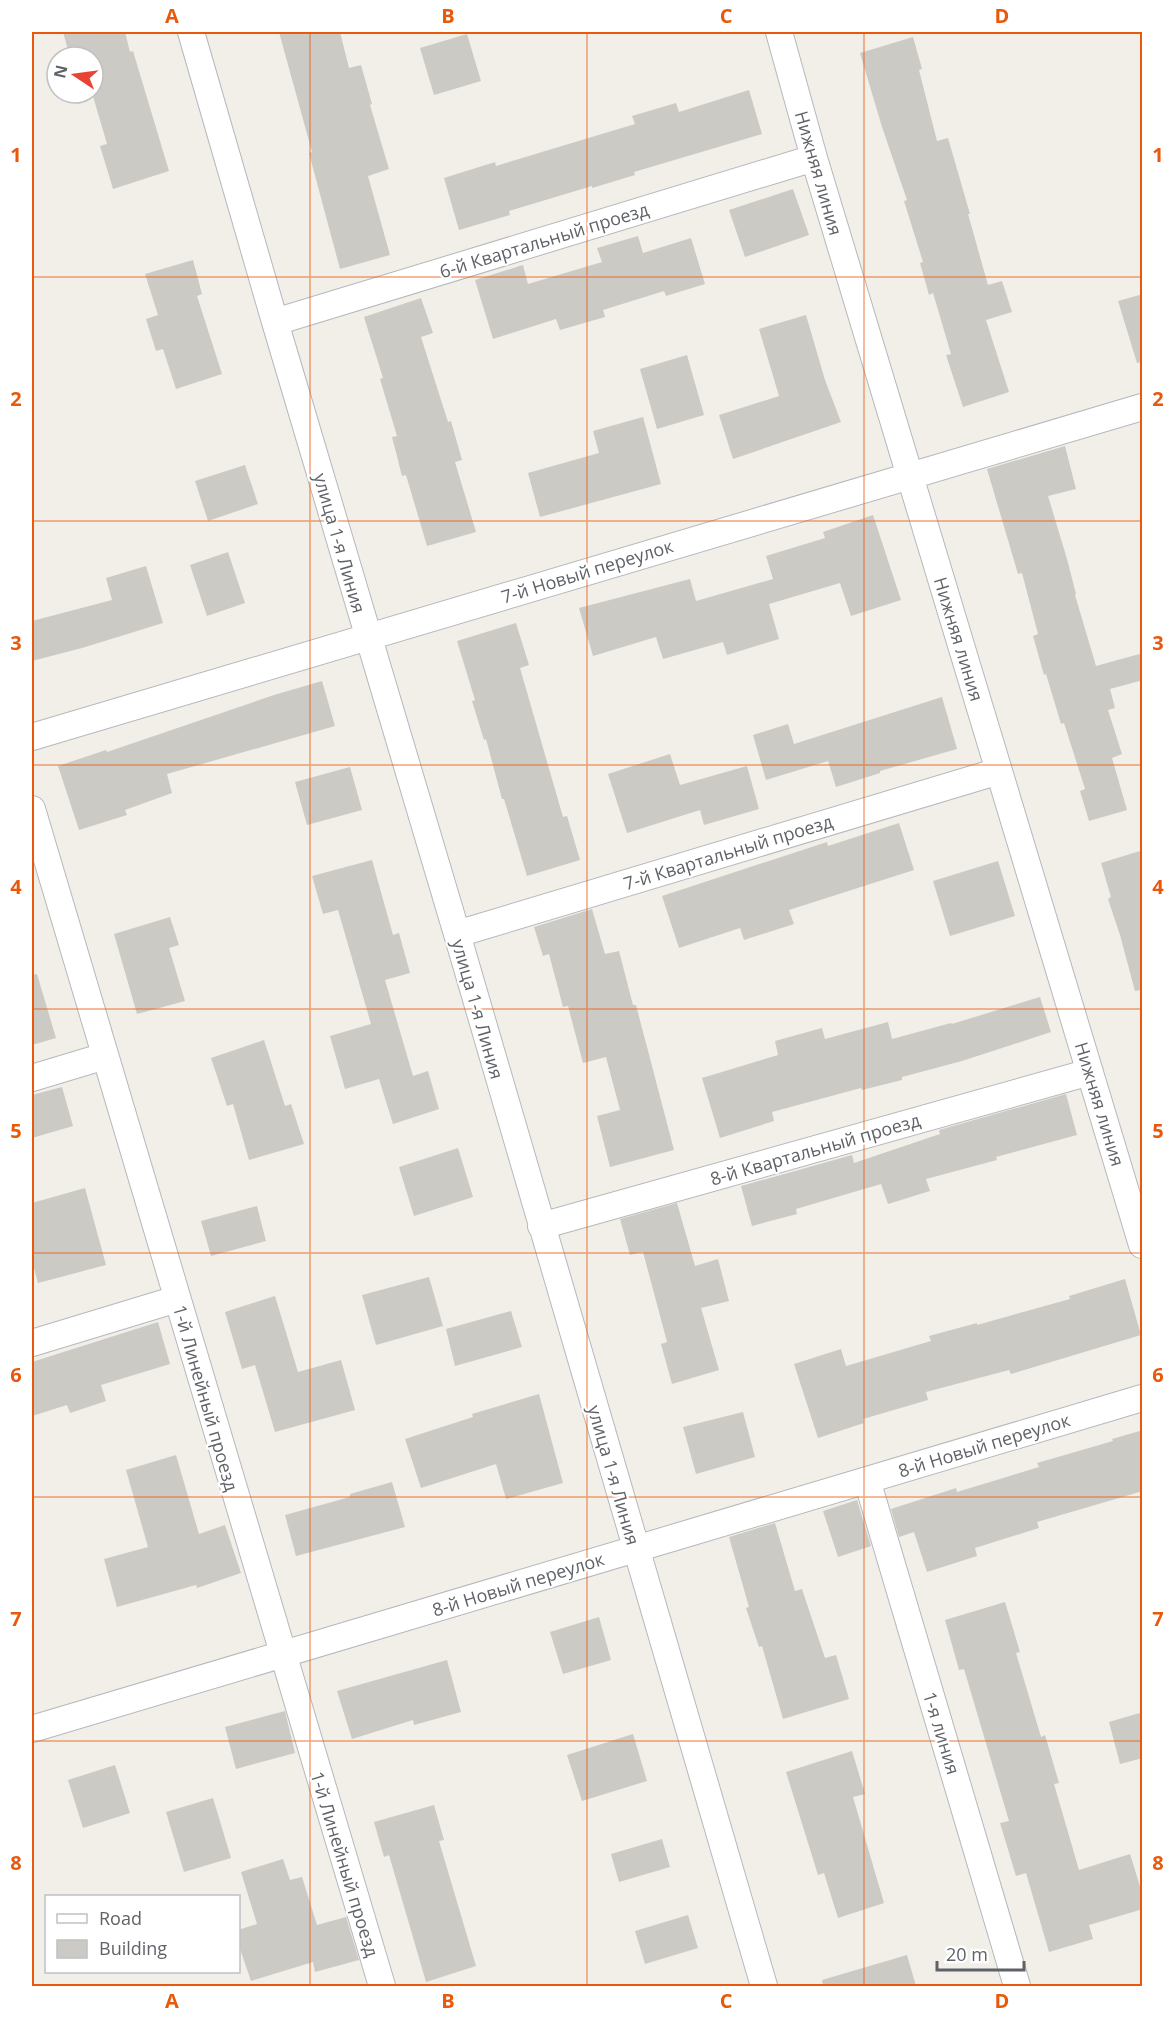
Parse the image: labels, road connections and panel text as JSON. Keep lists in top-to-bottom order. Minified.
{"streets":{"street":["Нижняя линия","6-й Квартальный проезд","улица 1-я Линия","7-й Новый переулок","7-й Квартальный проезд","8-й Квартальный проезд","1-й Линейный проезд","8-й Новый переулок","1-я линия"]},"crossings":[["Нижняя линия","6-й Квартальный проезд"],["Нижняя линия","7-й Новый переулок"],["Нижняя линия","7-й Квартальный проезд"],["Нижняя линия","8-й Квартальный проезд"],["6-й Квартальный проезд","улица 1-я Линия"],["улица 1-я Линия","7-й Новый переулок"],["улица 1-я Линия","7-й Квартальный проезд"],["улица 1-я Линия","8-й Квартальный проезд"],["улица 1-я Линия","8-й Новый переулок"],["1-й Линейный проезд","8-й Новый переулок"],["8-й Новый переулок","1-я линия"]],"legend":["Road","Building"],"scale_bar":"20 m","north":"left","grid":{"columns":["A","B","C","D"],"rows":["1","2","3","4","5","6","7","8"]}}
